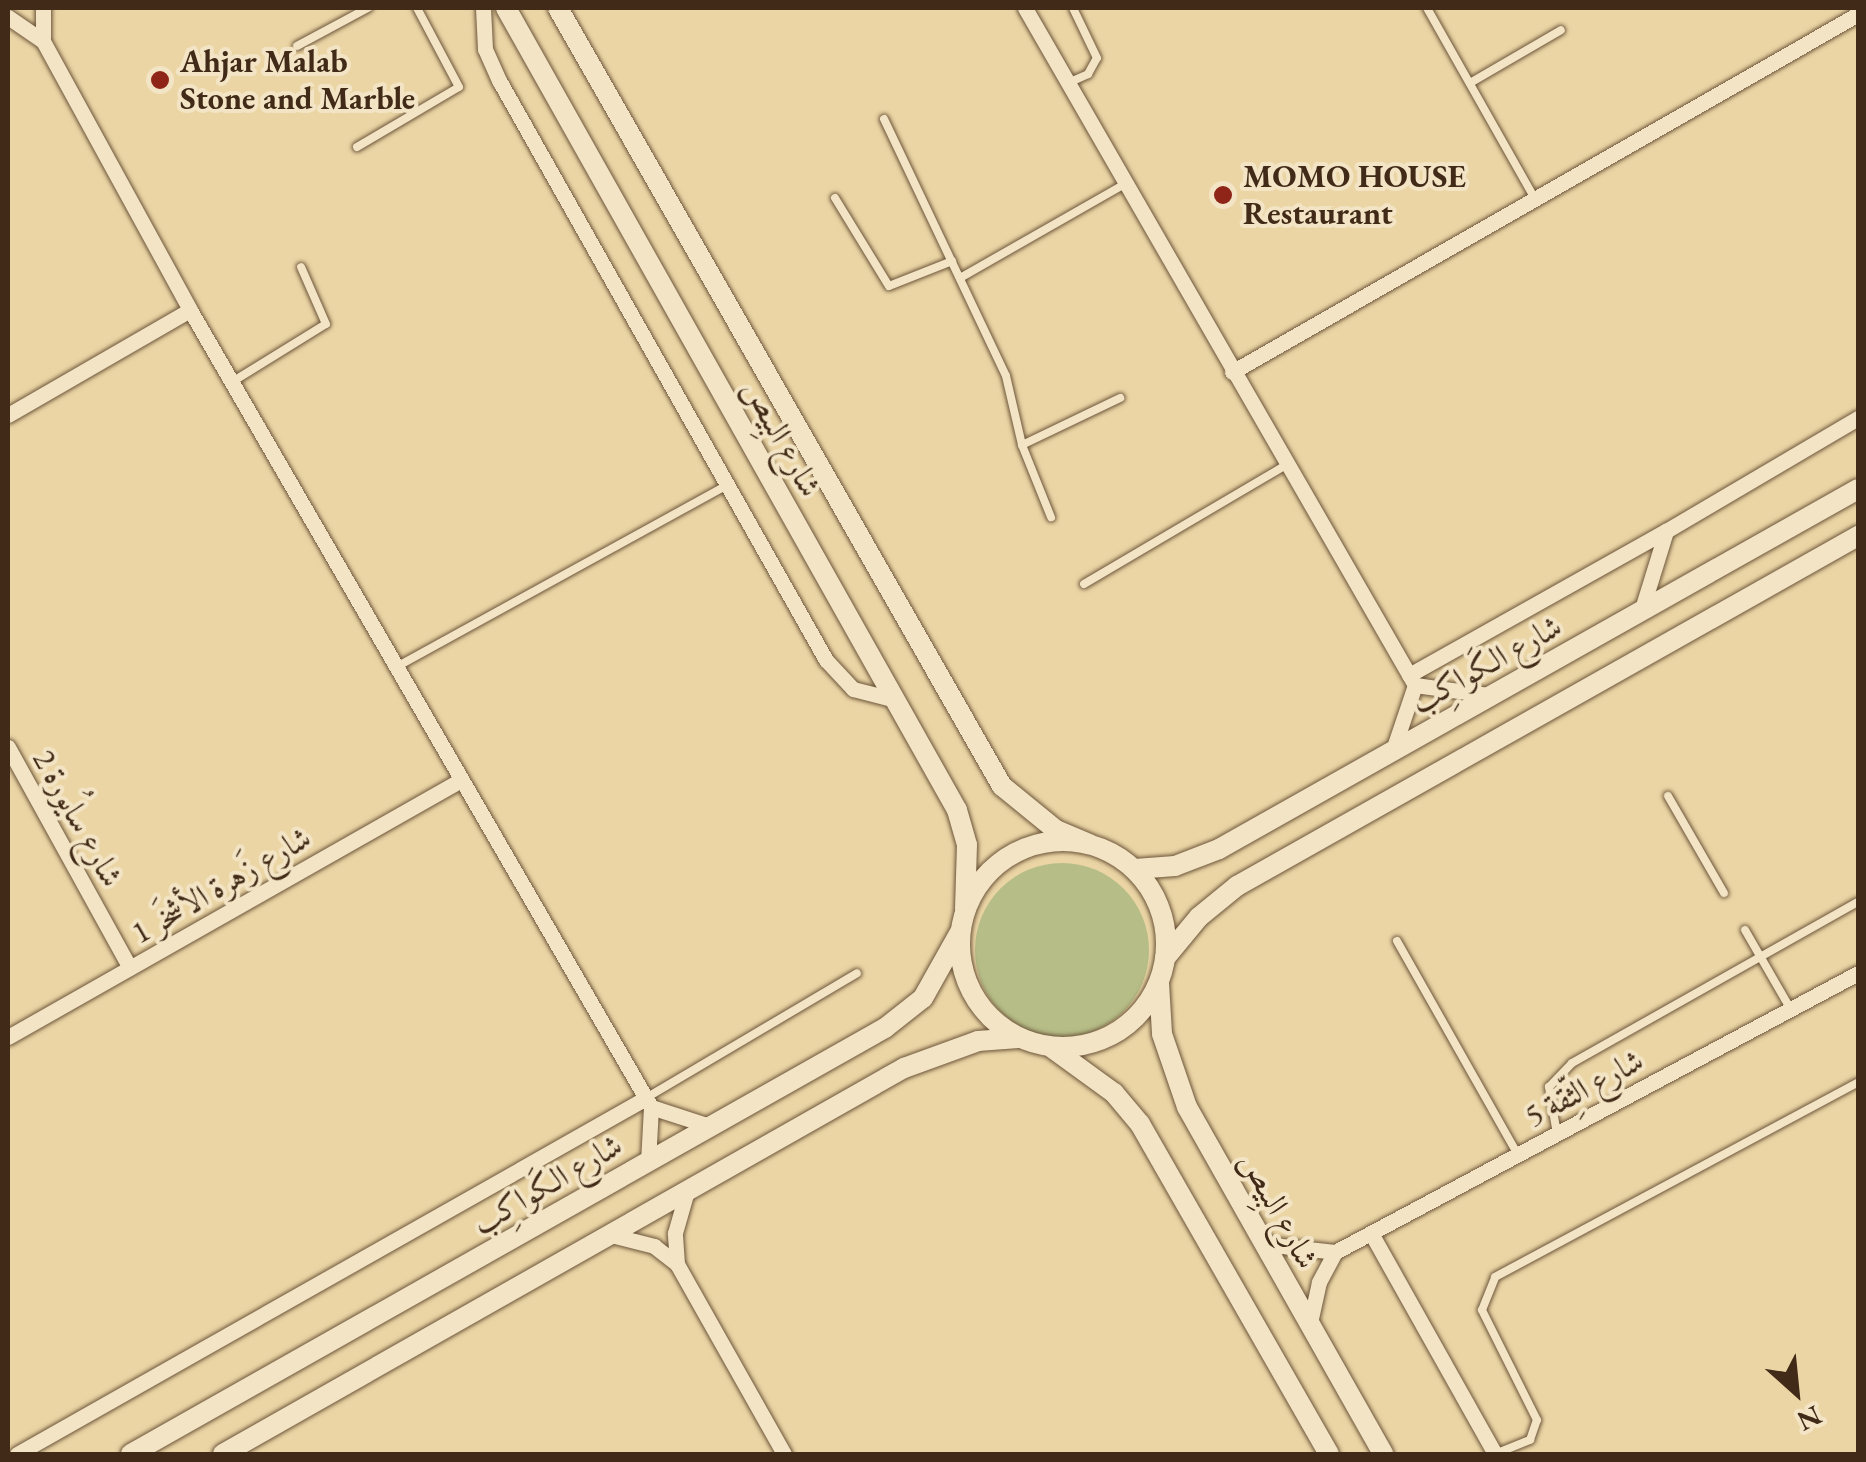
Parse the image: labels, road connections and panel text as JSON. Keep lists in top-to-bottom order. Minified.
{"streets":{"street":["شارع البِيص","شارع الكَواكِب","شارع سايُورة 2","شارع زَهرة الأشخَر 1","شارع الثِّقة 5"]},"crossings":[["شارع البِيص","شارع الكَواكِب"],["شارع سايُورة 2","شارع زَهرة الأشخَر 1"]],"places":["Ahjar Malab Stone and Marble","MOMO HOUSE Restaurant"],"north":"bottom right"}
